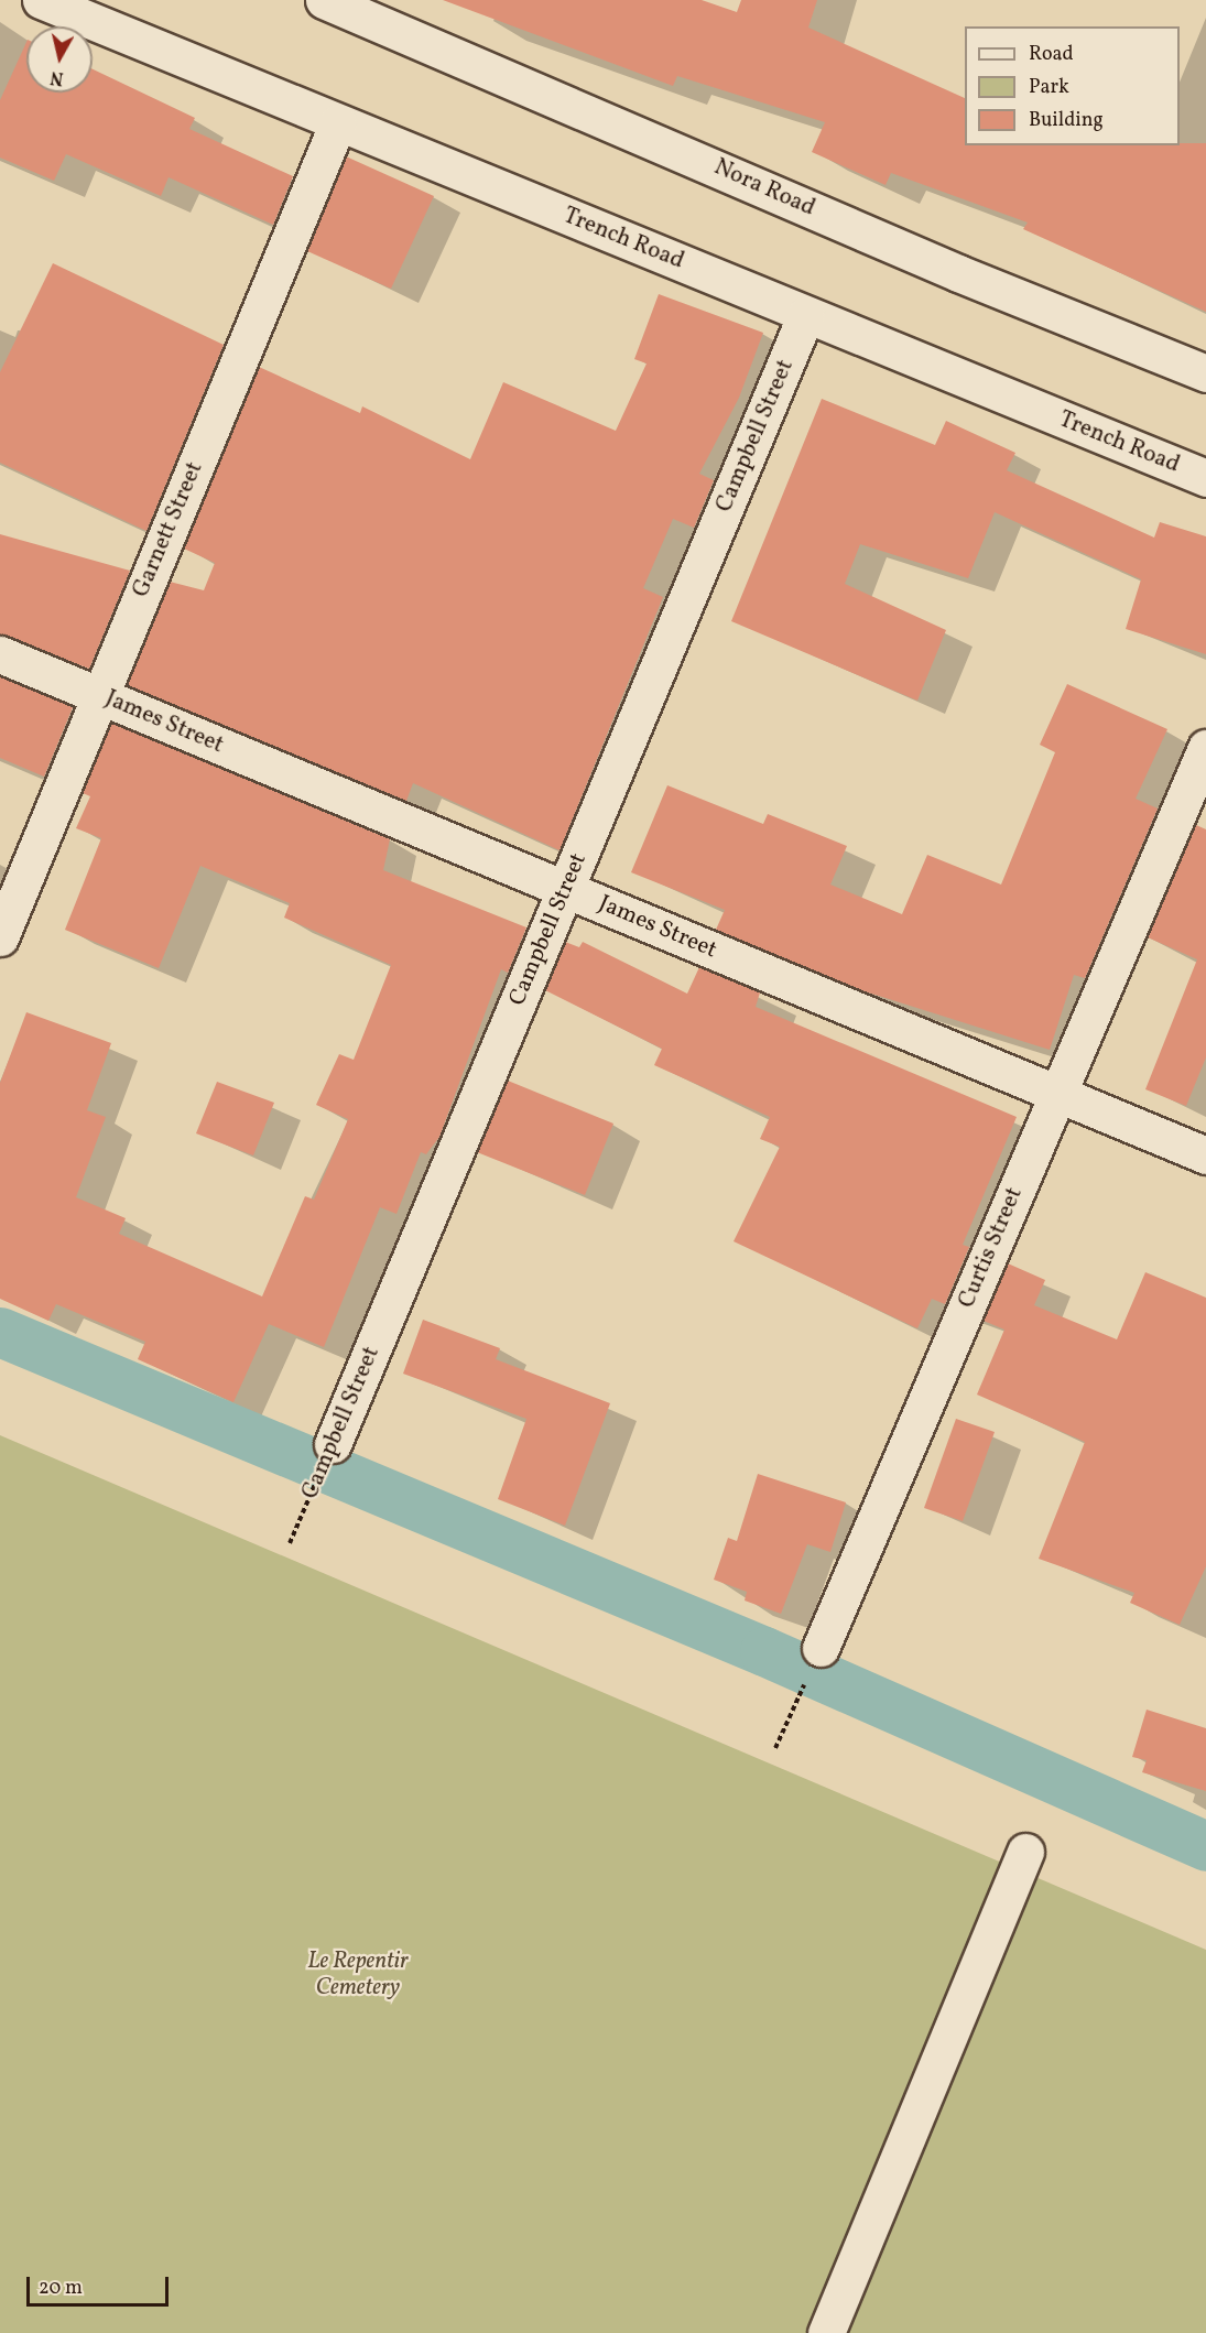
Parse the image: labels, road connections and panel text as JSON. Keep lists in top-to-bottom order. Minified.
{"streets":{"street":["Nora Road","Trench Road","Campbell Street","Garnett Street","James Street","Curtis Street"]},"crossings":[["Trench Road","Campbell Street"],["Trench Road","Garnett Street"],["Campbell Street","James Street"],["Garnett Street","James Street"],["James Street","Curtis Street"]],"parks":["Le Repentir Cemetery"],"legend":["Road","Park","Building"],"scale_bar":"20 m","north":"bottom"}
